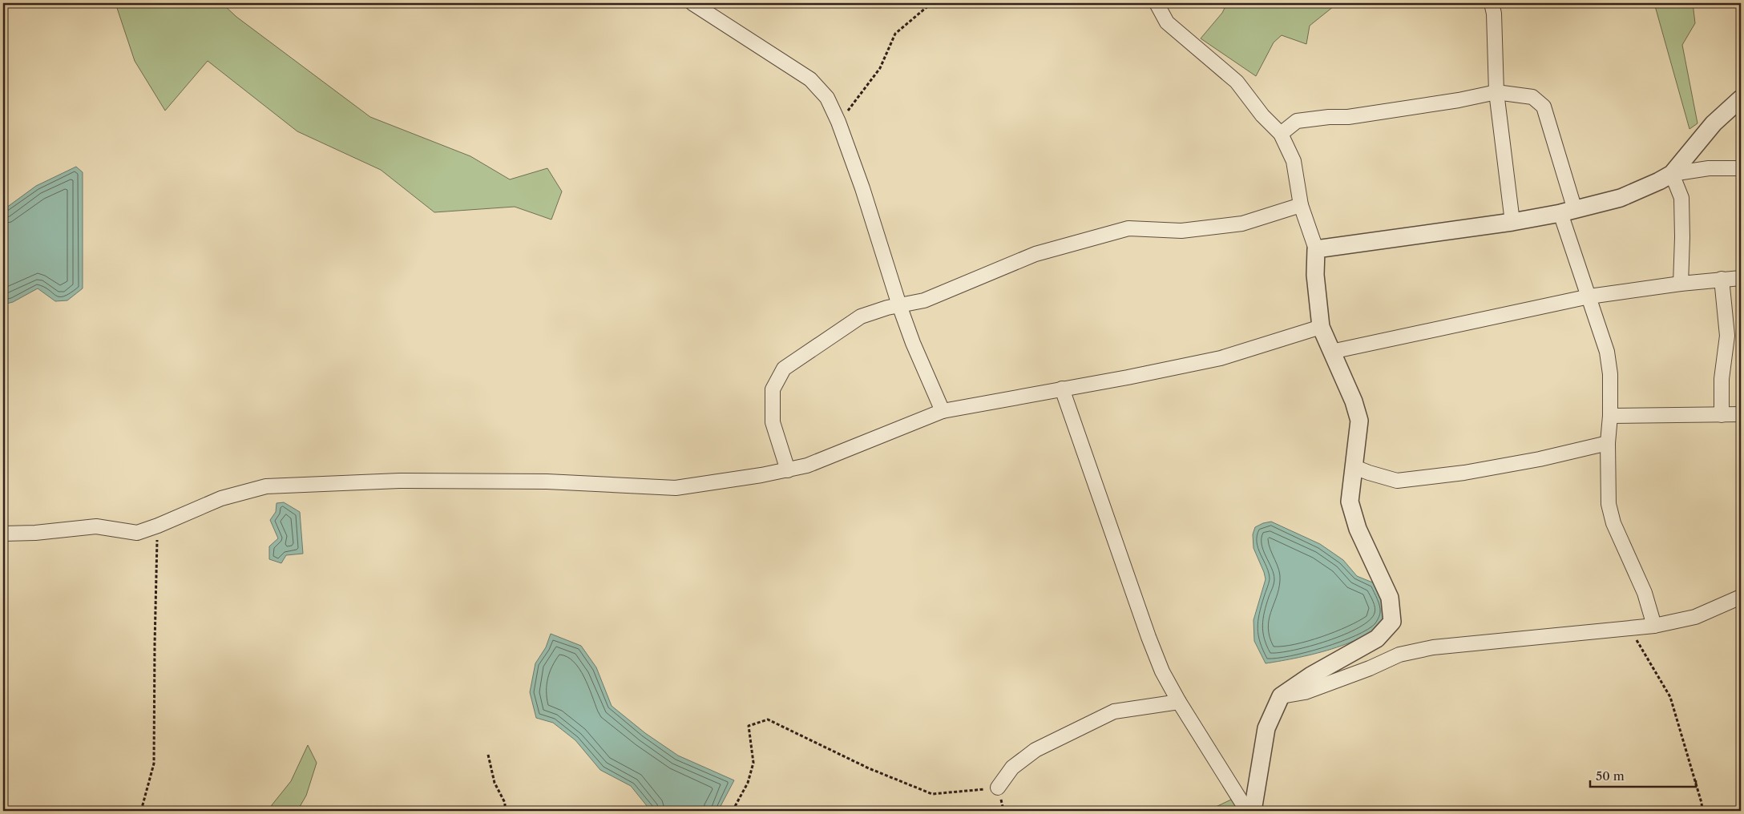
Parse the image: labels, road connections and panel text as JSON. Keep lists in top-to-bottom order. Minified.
{"scale_bar":"50 m"}
